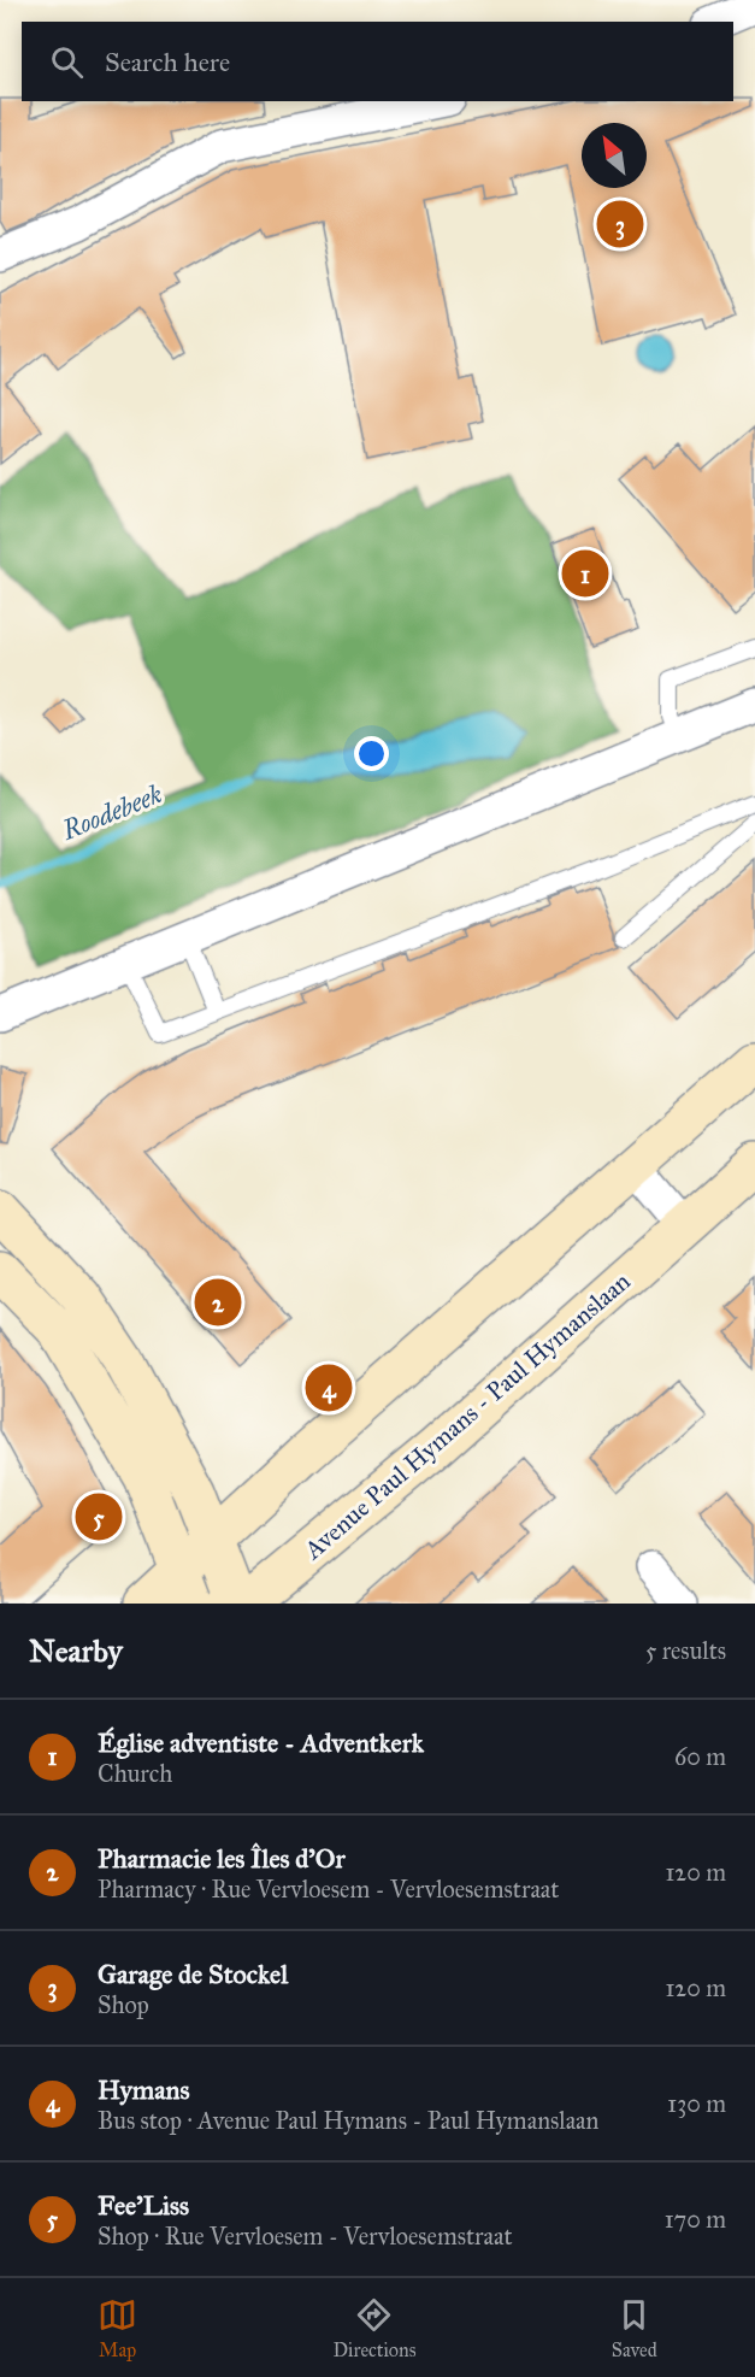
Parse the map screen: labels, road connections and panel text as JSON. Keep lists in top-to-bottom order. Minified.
{"streets":{"main road":["Avenue Paul Hymans - Paul Hymanslaan"]},"water":["Roodebeek"],"north":"top left","page":{"search":"Search here","pins":["3","1","2","4","5"],"heading":["Nearby","5 results"],"list":[{"mark":"1","name":"Église adventiste - Adventkerk","note":"Church","value":"60 m"},{"mark":"2","name":"Pharmacie les Îles d'Or","note":"Pharmacy · Rue Vervloesem - Vervloesemstraat","value":"120 m"},{"mark":"3","name":"Garage de Stockel","note":"Shop","value":"120 m"},{"mark":"4","name":"Hymans","note":"Bus stop · Avenue Paul Hymans - Paul Hymanslaan","value":"130 m"},{"mark":"5","name":"Fee'Liss","note":"Shop · Rue Vervloesem - Vervloesemstraat","value":"170 m"}],"nav":["Map","Directions","Saved"]}}
